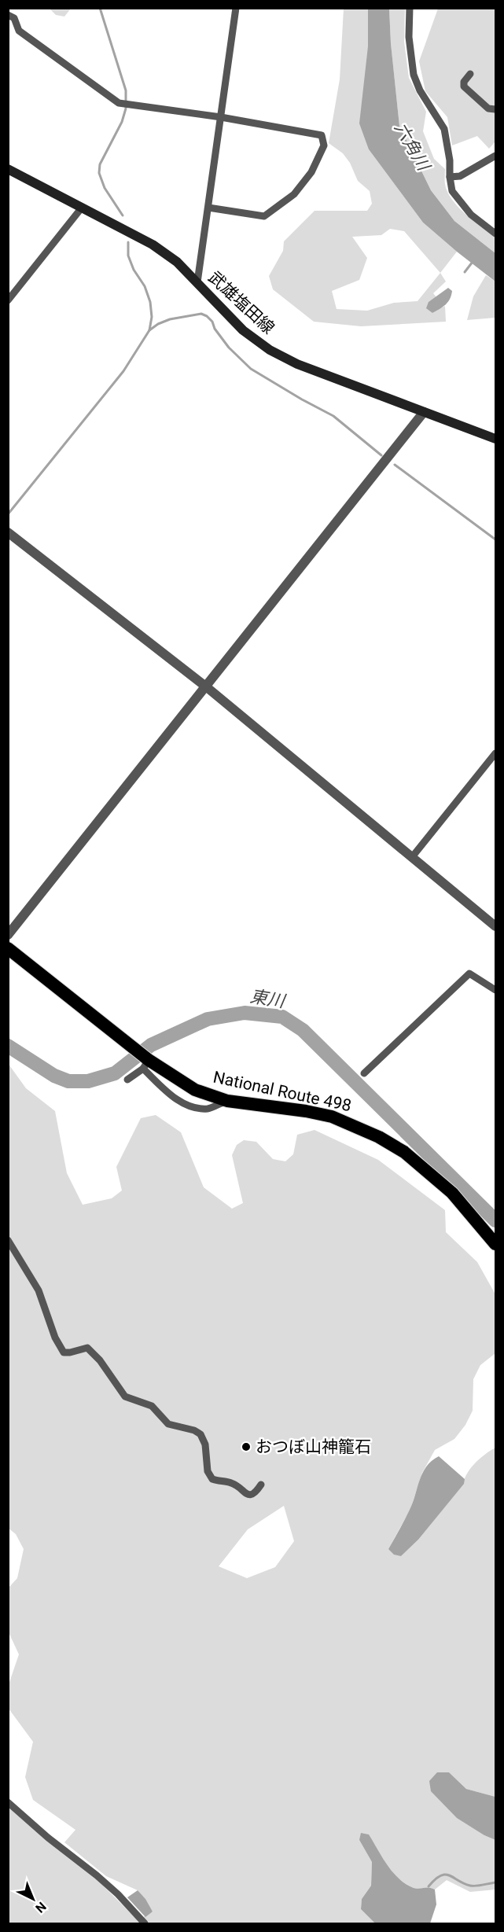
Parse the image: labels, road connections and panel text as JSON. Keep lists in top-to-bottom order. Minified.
{"streets":{"highway":["National Route 498"],"main road":["武雄塩田線"]},"water":["六角川","東川"],"places":["おつぼ山神籠石"],"north":"bottom right"}
